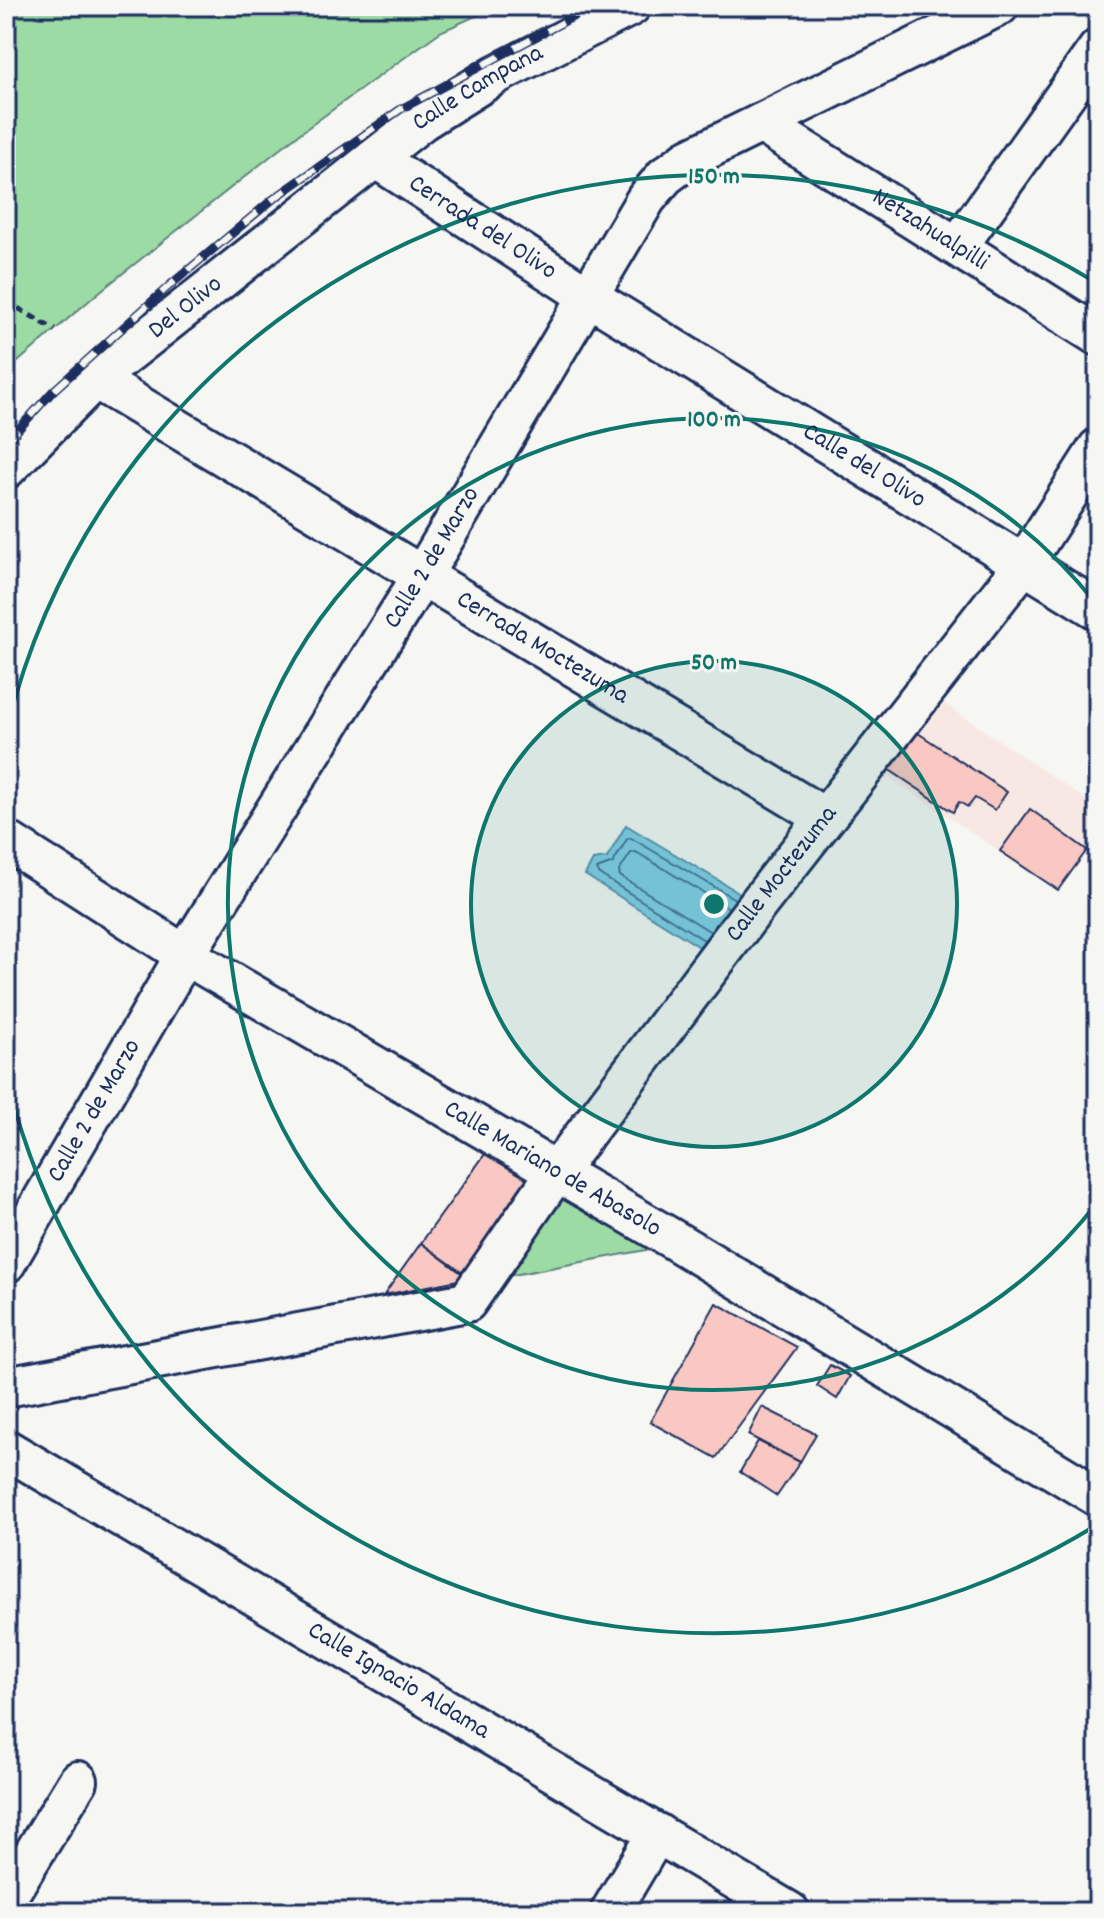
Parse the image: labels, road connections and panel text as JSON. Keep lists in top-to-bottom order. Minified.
{"streets":{"street":["Calle Campana","Cerrada del Olivo","Netzahualpilli","Del Olivo","Calle del Olivo","Calle 2 de Marzo","Cerrada Moctezuma","Calle Moctezuma","Calle Mariano de Abasolo","Calle Ignacio Aldama"]},"crossings":[["Calle Campana","Cerrada del Olivo"],["Calle Campana","Del Olivo"],["Cerrada del Olivo","Del Olivo"],["Cerrada del Olivo","Calle del Olivo"],["Cerrada del Olivo","Calle 2 de Marzo"],["Netzahualpilli","Calle 2 de Marzo"],["Del Olivo","Cerrada Moctezuma"],["Calle del Olivo","Calle 2 de Marzo"],["Calle del Olivo","Calle Moctezuma"],["Calle 2 de Marzo","Cerrada Moctezuma"],["Calle 2 de Marzo","Calle Mariano de Abasolo"],["Cerrada Moctezuma","Calle Moctezuma"],["Calle Moctezuma","Calle Mariano de Abasolo"]],"rings":["150 m","100 m","50 m"]}
